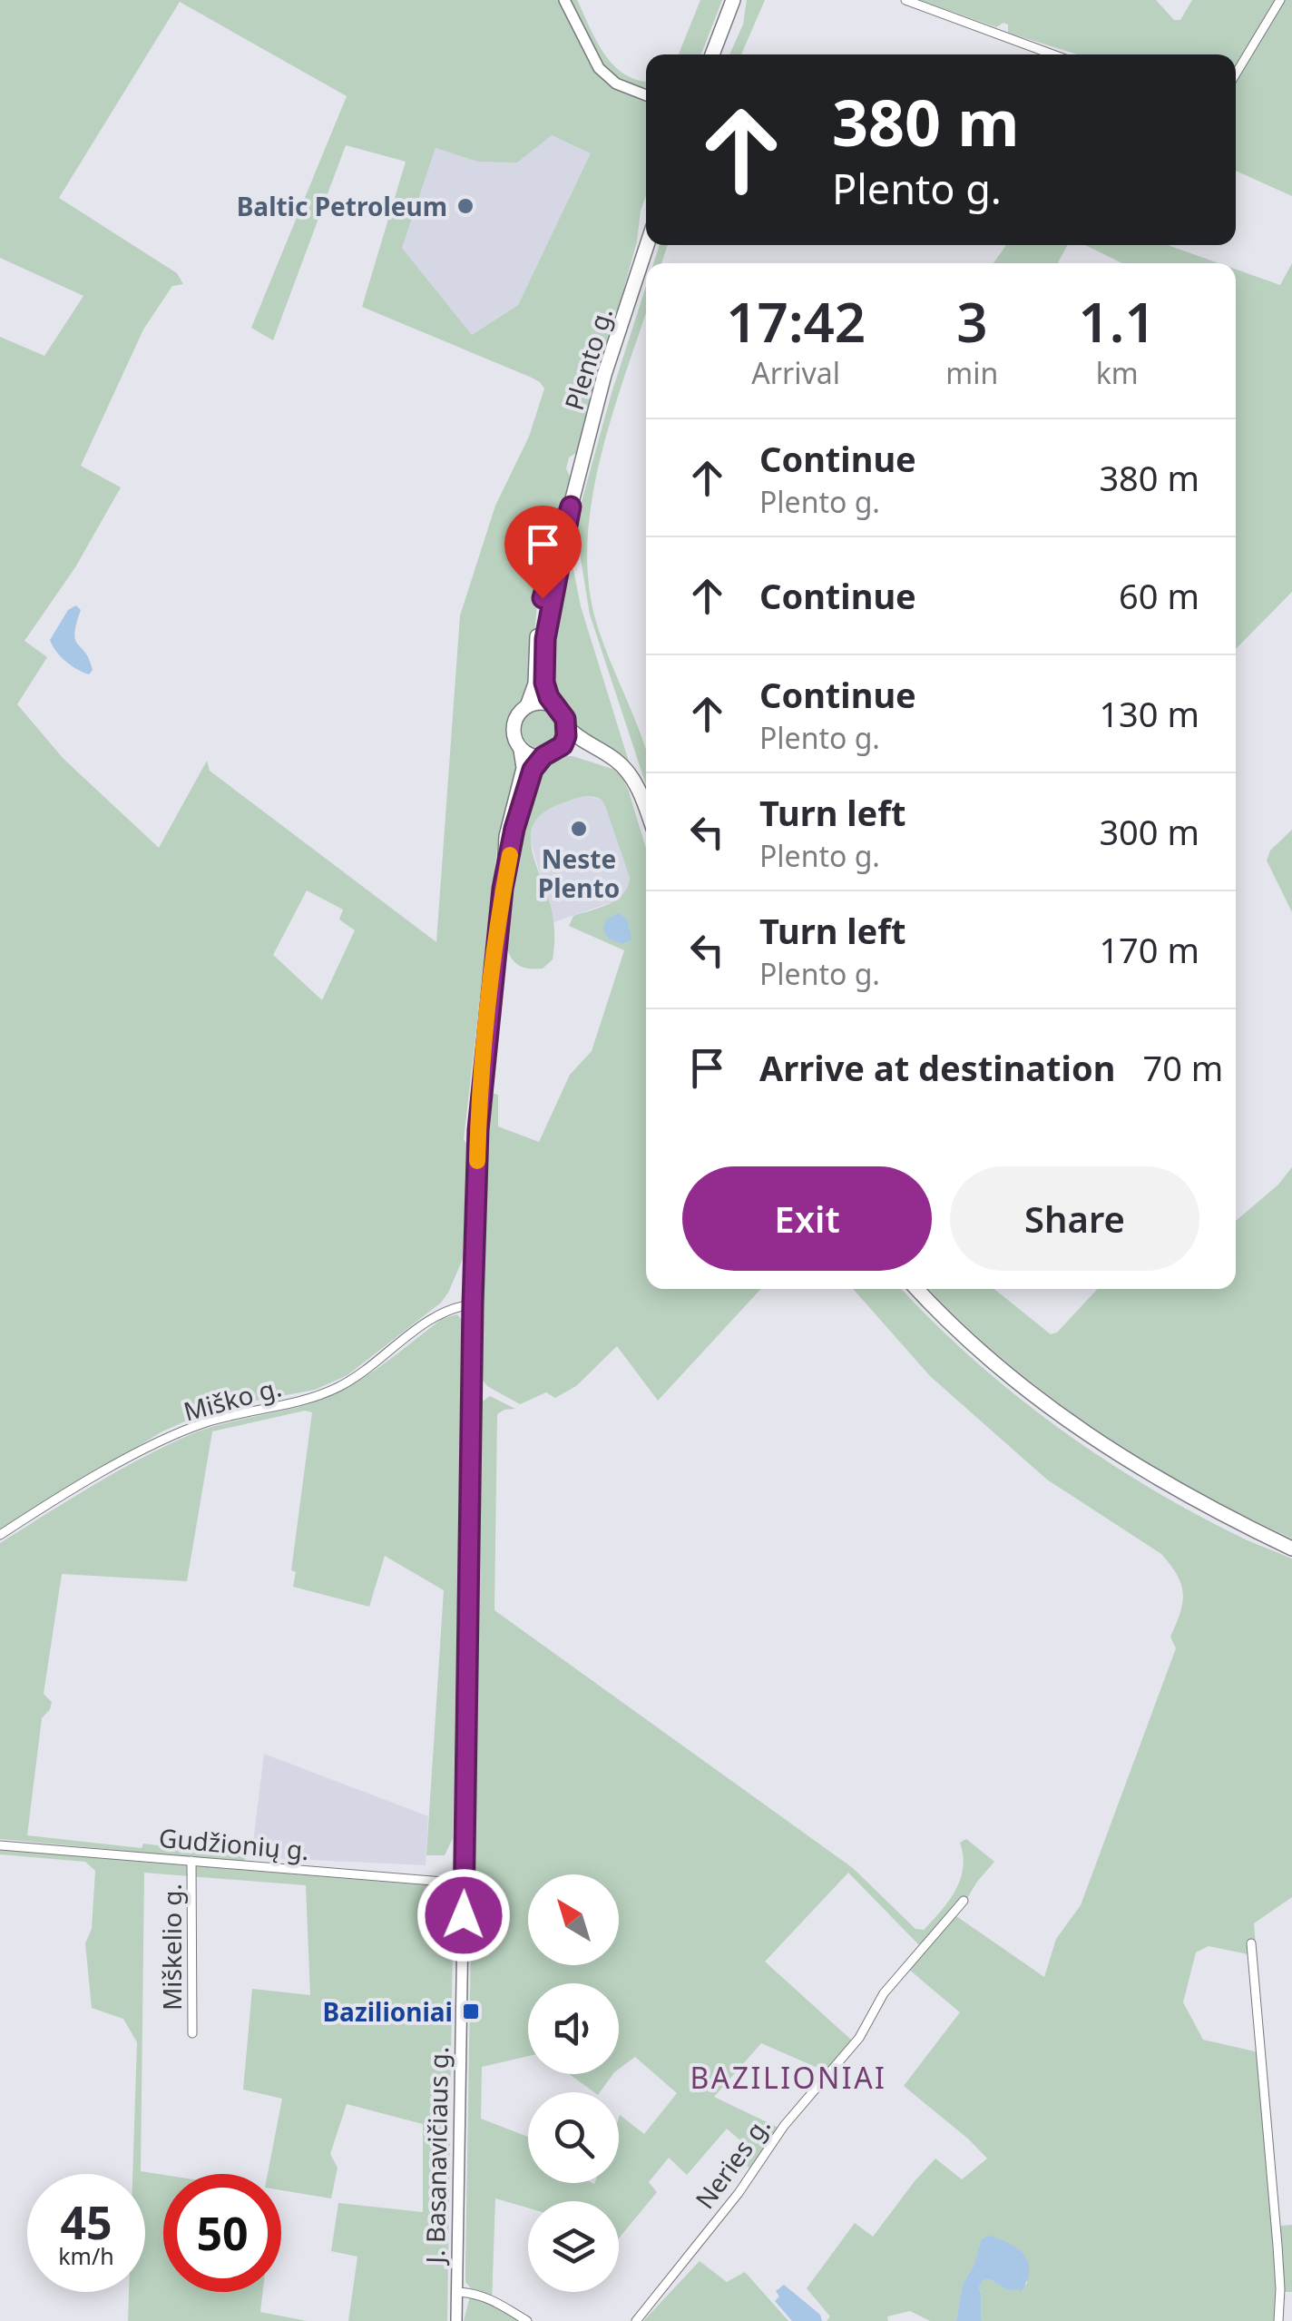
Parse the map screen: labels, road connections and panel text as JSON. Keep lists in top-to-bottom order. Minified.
{"streets":{"highway":["Plento g."],"main road":["J. Basanavičiaus g."],"street":["Miško g.","Gudžionių g.","Miškelio g.","Neries g."]},"crossings":[["Miško g.","J. Basanavičiaus g."],["Gudžionių g.","Miškelio g."],["Gudžionių g.","J. Basanavičiaus g."]],"districts":["BAZILIONIAI"],"places":{"other":["Baltic Petroleum","Neste Plento"],"transit":["Bazilioniai"]},"north":"top left","page":{"turn":["380 m","Plento g."],"eta":["17:42","Arrival","3","min","1.1","km"],"list":[{"name":"Continue","note":"Plento g.","value":"380 m"},{"name":"Continue","value":"60 m"},{"name":"Continue","note":"Plento g.","value":"130 m"},{"name":"Turn left","note":"Plento g.","value":"300 m"},{"name":"Turn left","note":"Plento g.","value":"170 m"},{"name":"Arrive at destination","value":"70 m"}],"buttons":["Exit","Share"],"speed":"45 km/h","limit":"50"}}
